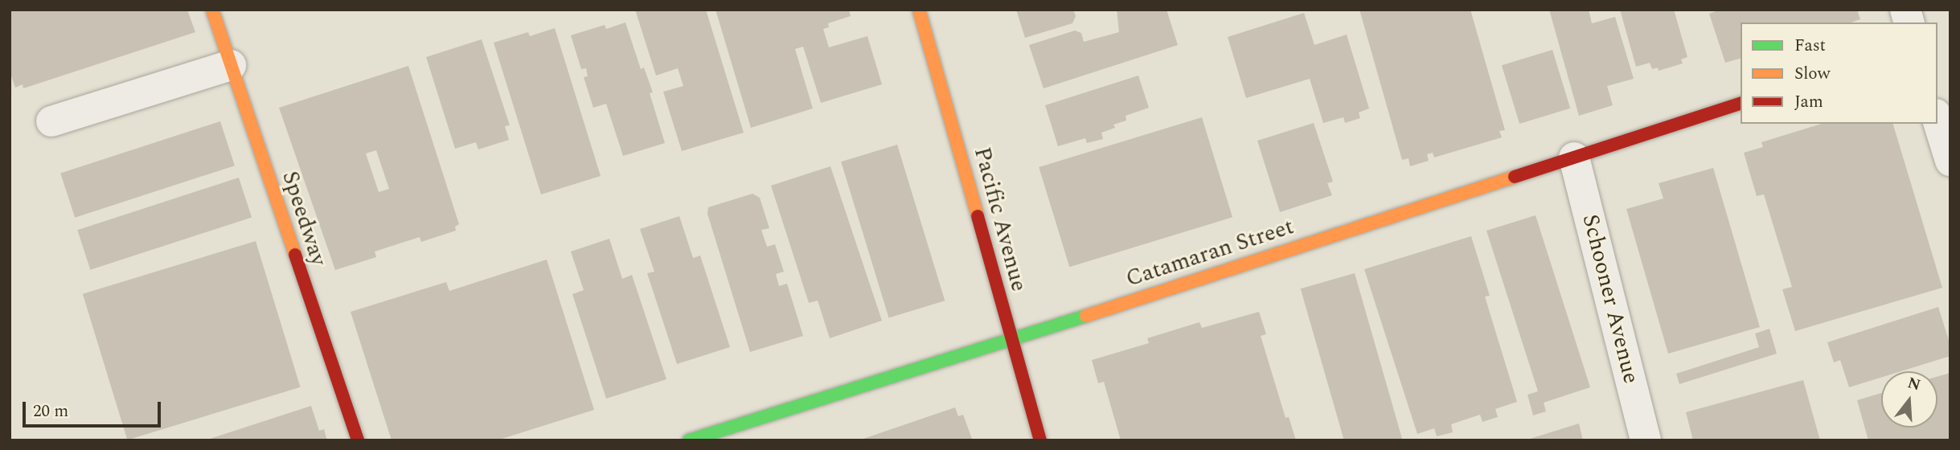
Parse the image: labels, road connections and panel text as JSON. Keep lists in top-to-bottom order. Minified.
{"streets":{"street":["Speedway","Pacific Avenue","Catamaran Street","Schooner Avenue"]},"crossings":[["Pacific Avenue","Catamaran Street"],["Catamaran Street","Schooner Avenue"]],"legend":["Fast","Slow","Jam"],"scale_bar":"20 m","north":"top"}
